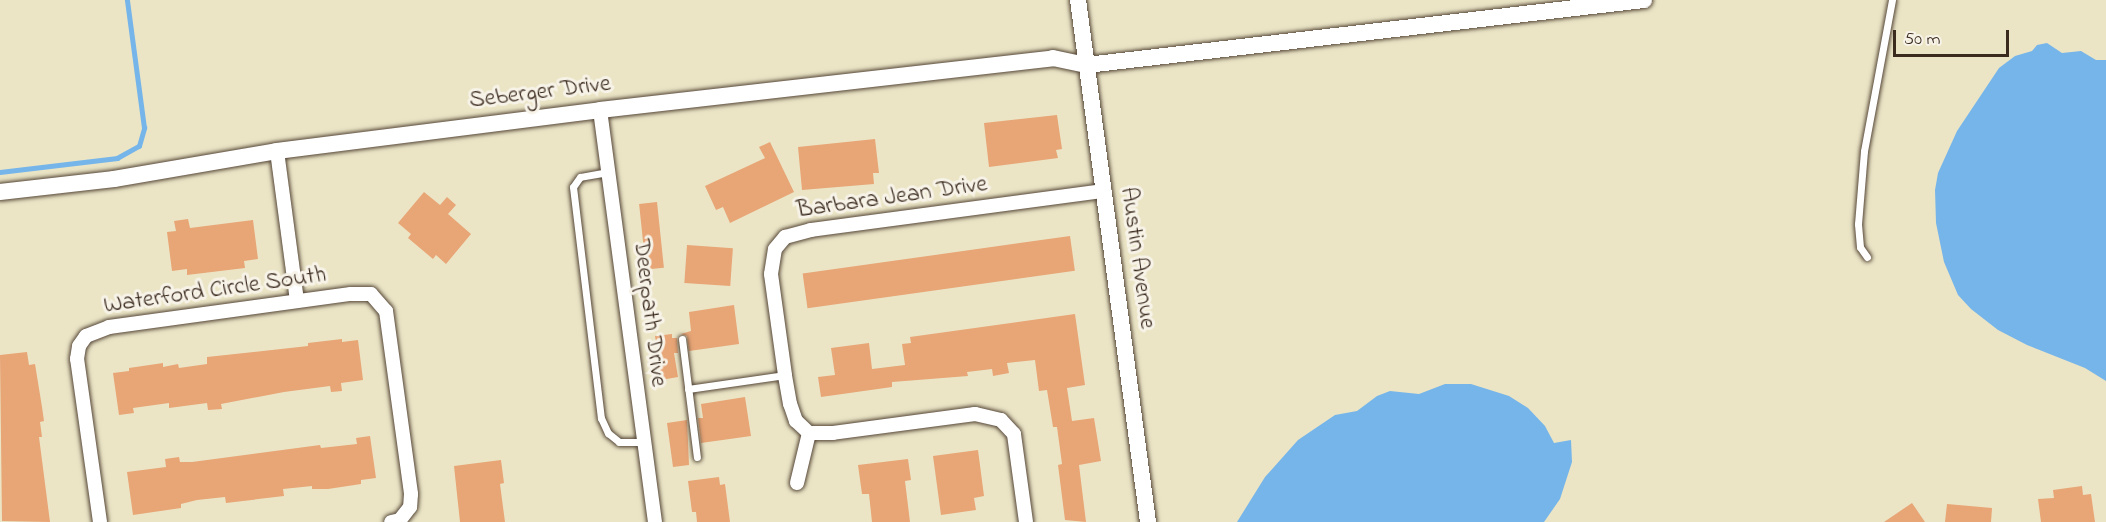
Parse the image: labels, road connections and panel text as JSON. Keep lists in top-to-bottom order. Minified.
{"streets":{"street":["Seberger Drive","Barbara Jean Drive","Austin Avenue","Waterford Circle South","Deerpath Drive"]},"crossings":[["Seberger Drive","Austin Avenue"],["Seberger Drive","Deerpath Drive"],["Barbara Jean Drive","Austin Avenue"]],"scale_bar":"50 m"}
